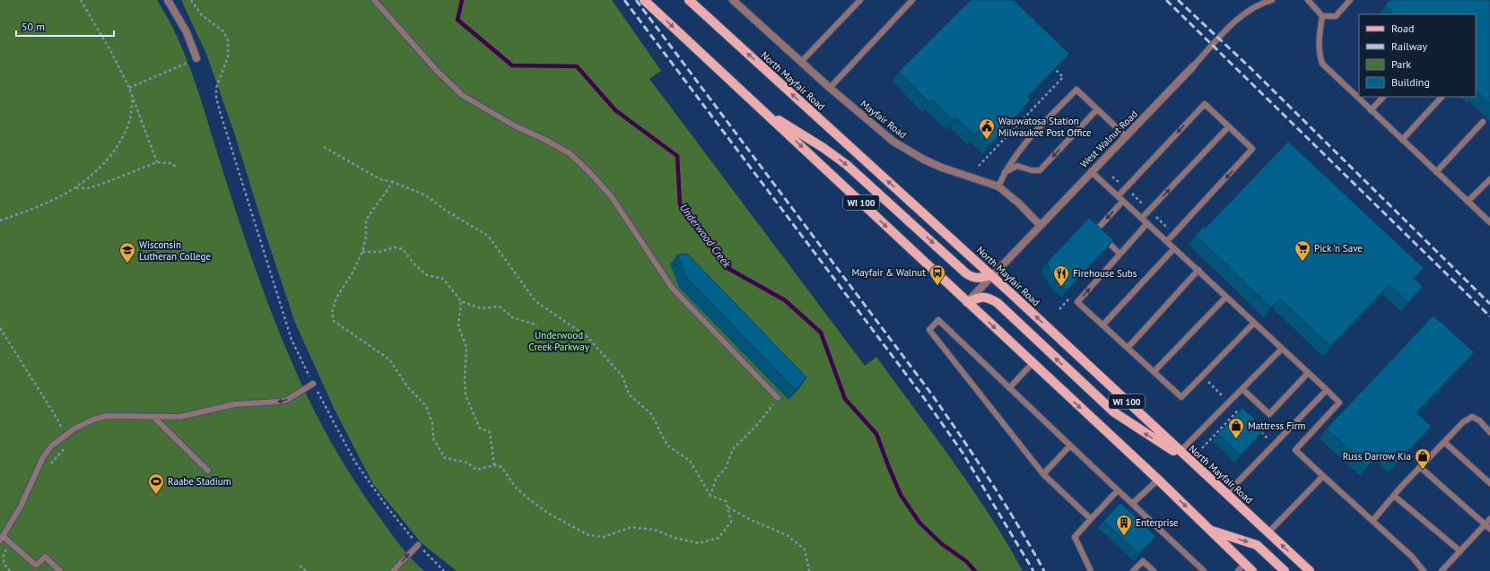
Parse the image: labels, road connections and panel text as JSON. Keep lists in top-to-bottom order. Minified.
{"streets":{"main road":["North Mayfair Road","WI 100"],"street":["Mayfair Road","West Walnut Road"]},"crossings":[["North Mayfair Road","West Walnut Road"],["Mayfair Road","West Walnut Road"],["West Walnut Road","WI 100"]],"water":["Underwood Creek"],"parks":["Underwood Creek Parkway"],"places":{"public building":["Wauwatosa Station Milwaukee Post Office"],"supermarket":["Pick 'n Save"],"school or university":["Wisconsin Lutheran College"],"bus stop":["Mayfair & Walnut"],"restaurant":["Firehouse Subs"],"shop":["Mattress Firm","Russ Darrow Kia"],"sports":["Raabe Stadium"],"building":["Enterprise"]},"legend":["Road","Railway","Park","Building"],"scale_bar":"50 m"}
